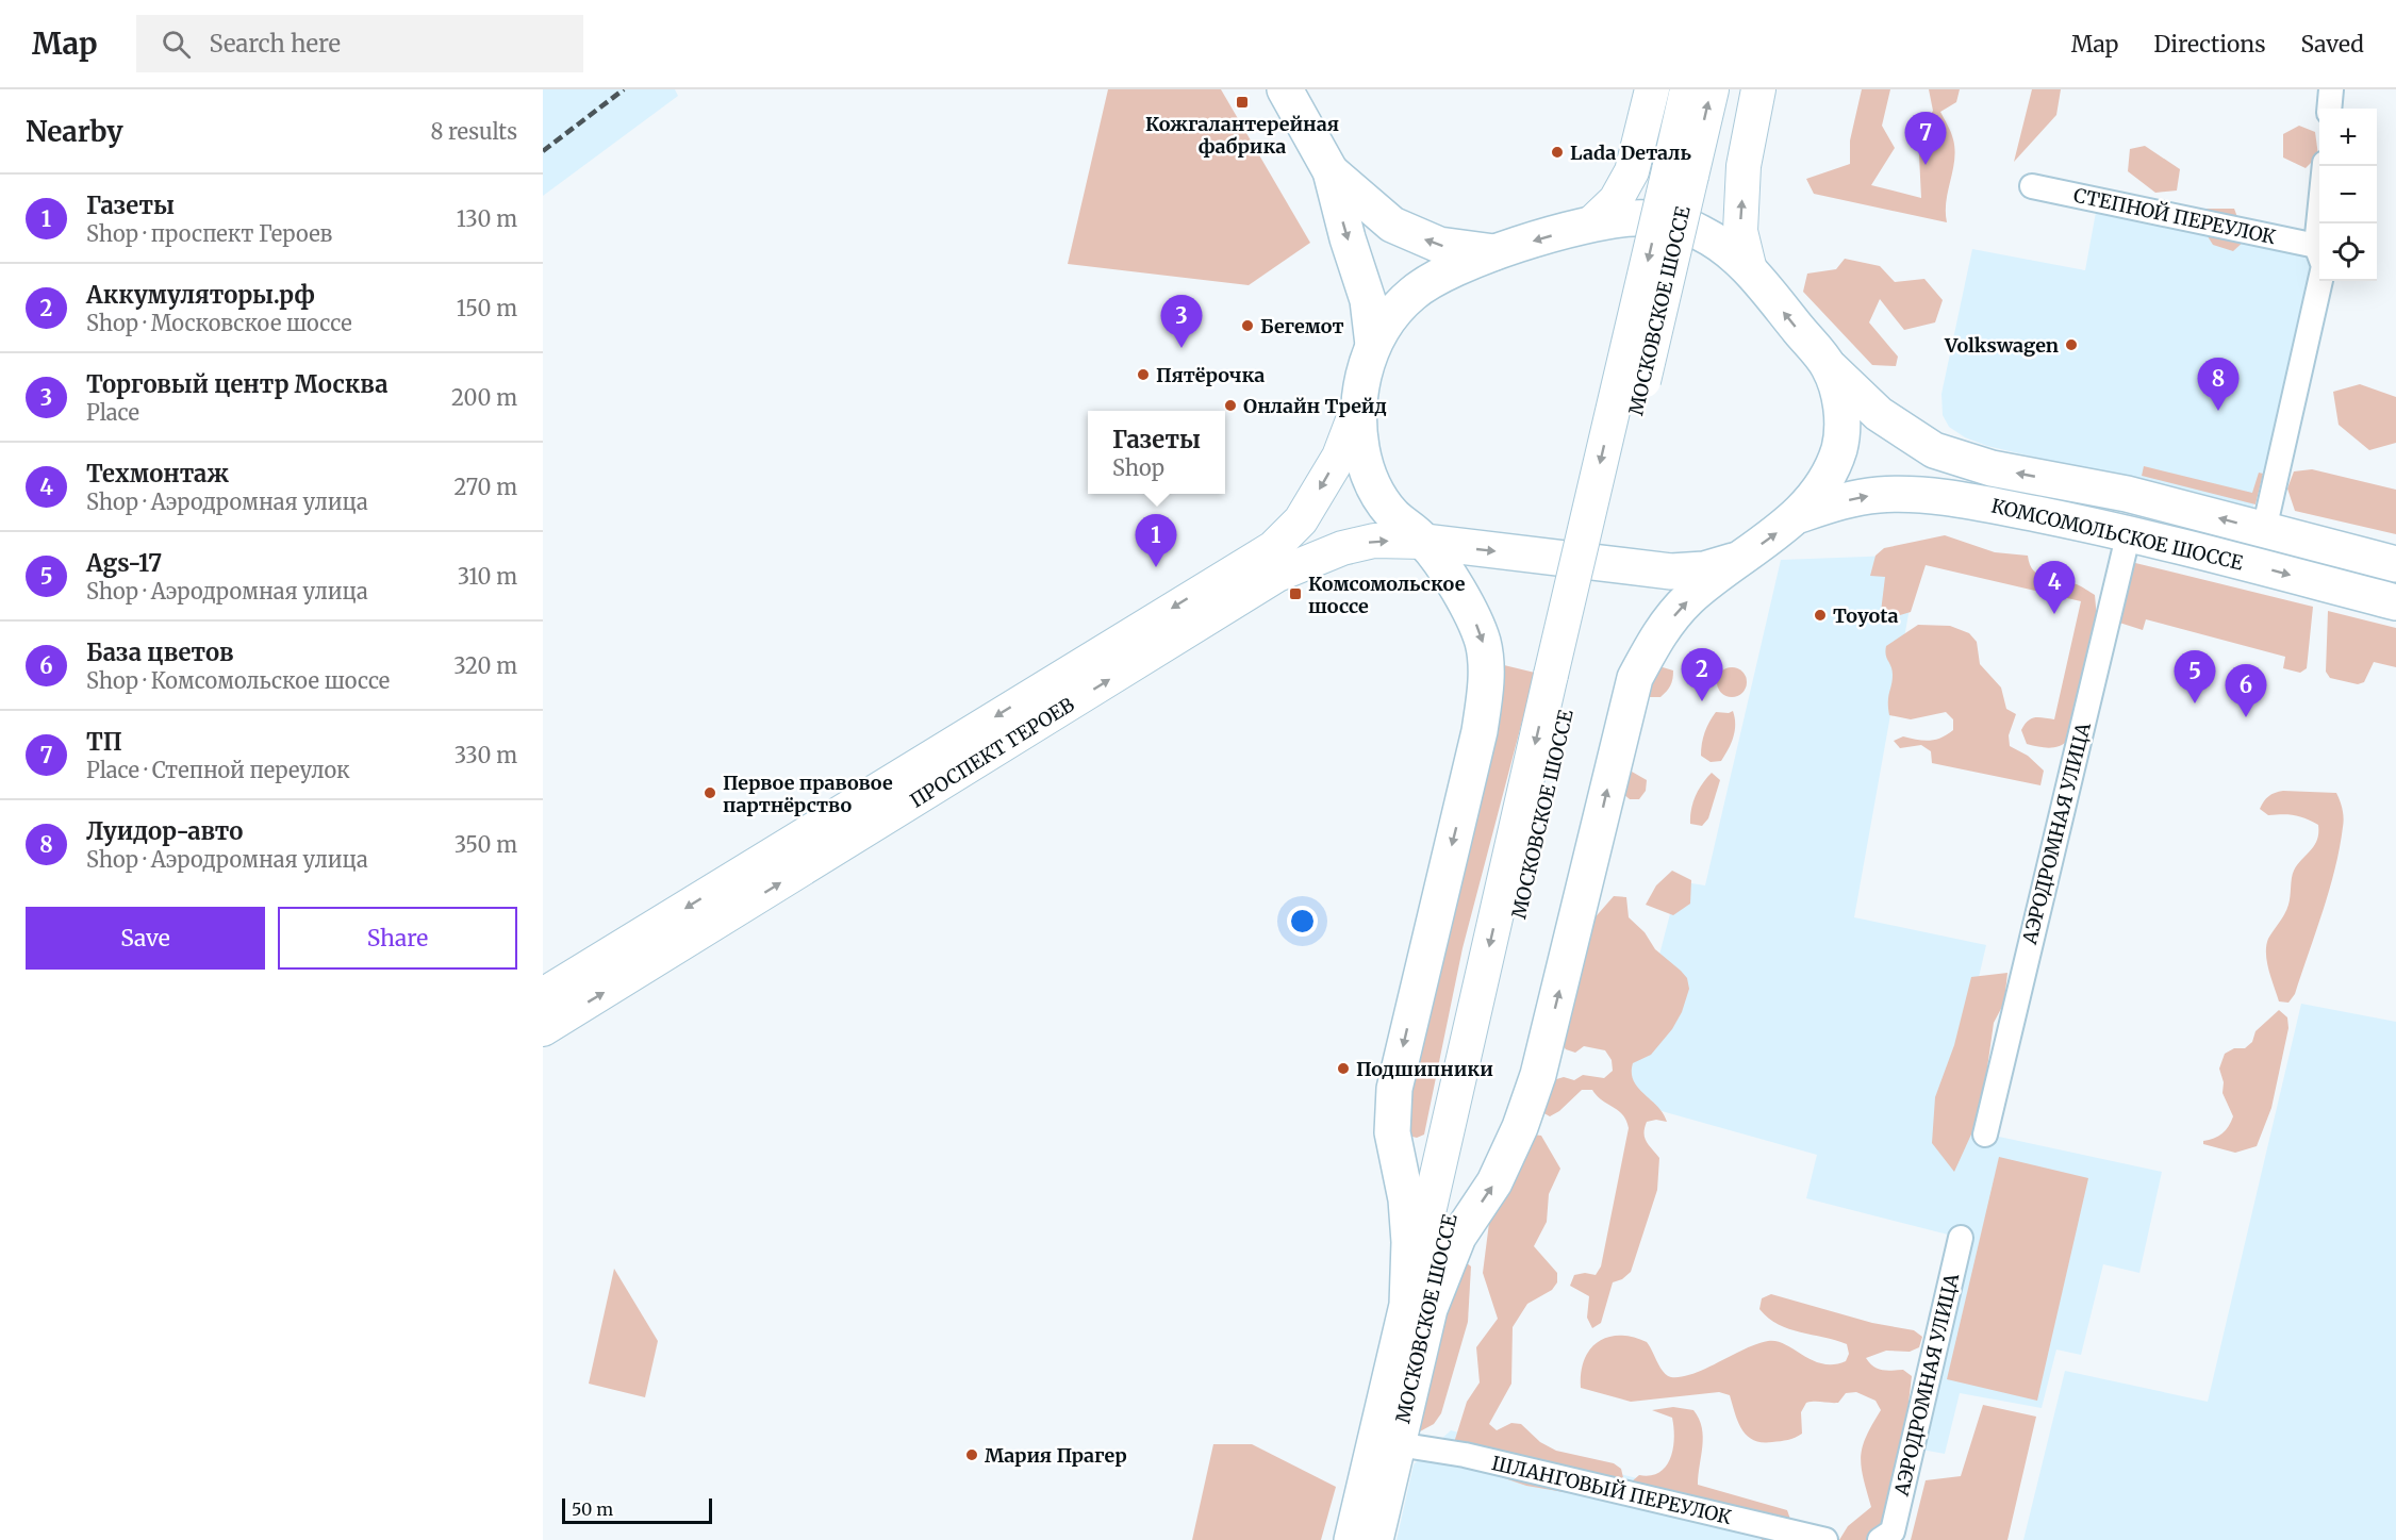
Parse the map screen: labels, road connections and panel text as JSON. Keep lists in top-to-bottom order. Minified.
{"streets":{"main road":["МОСКОВСКОЕ ШОССЕ","КОМСОМОЛЬСКОЕ ШОССЕ","ПРОСПЕКТ ГЕРОЕВ"],"street":["СТЕПНОЙ ПЕРЕУЛОК","АЭРОДРОМНАЯ УЛИЦА","ШЛАНГОВЫЙ ПЕРЕУЛОК"]},"crossings":[["МОСКОВСКОЕ ШОССЕ","ШЛАНГОВЫЙ ПЕРЕУЛОК"],["КОМСОМОЛЬСКОЕ ШОССЕ","АЭРОДРОМНАЯ УЛИЦА"]],"places":{"transit":["Кожгалантерейная фабрика","Комсомольское шоссе"],"other":["Lada Dеталь","Бегемот","Volkswagen","Пятёрочка","Онлайн Трейд","Toyota","Первое правовое партнёрство","Подшипники","Мария Прагер"]},"scale_bar":"50 m","page":{"header":"Map","search":"Search here","nav":["Map","Directions","Saved"],"heading":["Nearby","8 results"],"map_buttons":["+","−"],"pins":["7","3","8","1","4","2","5","6"],"list":[{"mark":"1","name":"Газеты","note":"Shop · проспект Героев","value":"130 m"},{"mark":"2","name":"Аккумуляторы.рф","note":"Shop · Московское шоссе","value":"150 m"},{"mark":"3","name":"Торговый центр Москва","note":"Place","value":"200 m"},{"mark":"4","name":"Техмонтаж","note":"Shop · Аэродромная улица","value":"270 m"},{"mark":"5","name":"Ags-17","note":"Shop · Аэродромная улица","value":"310 m"},{"mark":"6","name":"База цветов","note":"Shop · Комсомольское шоссе","value":"320 m"},{"mark":"7","name":"ТП","note":"Place · Степной переулок","value":"330 m"},{"mark":"8","name":"Луидор-авто","note":"Shop · Аэродромная улица","value":"350 m"}],"popup":["Газеты","Shop"],"buttons":["Save","Share"],"scale":"50 m"}}
